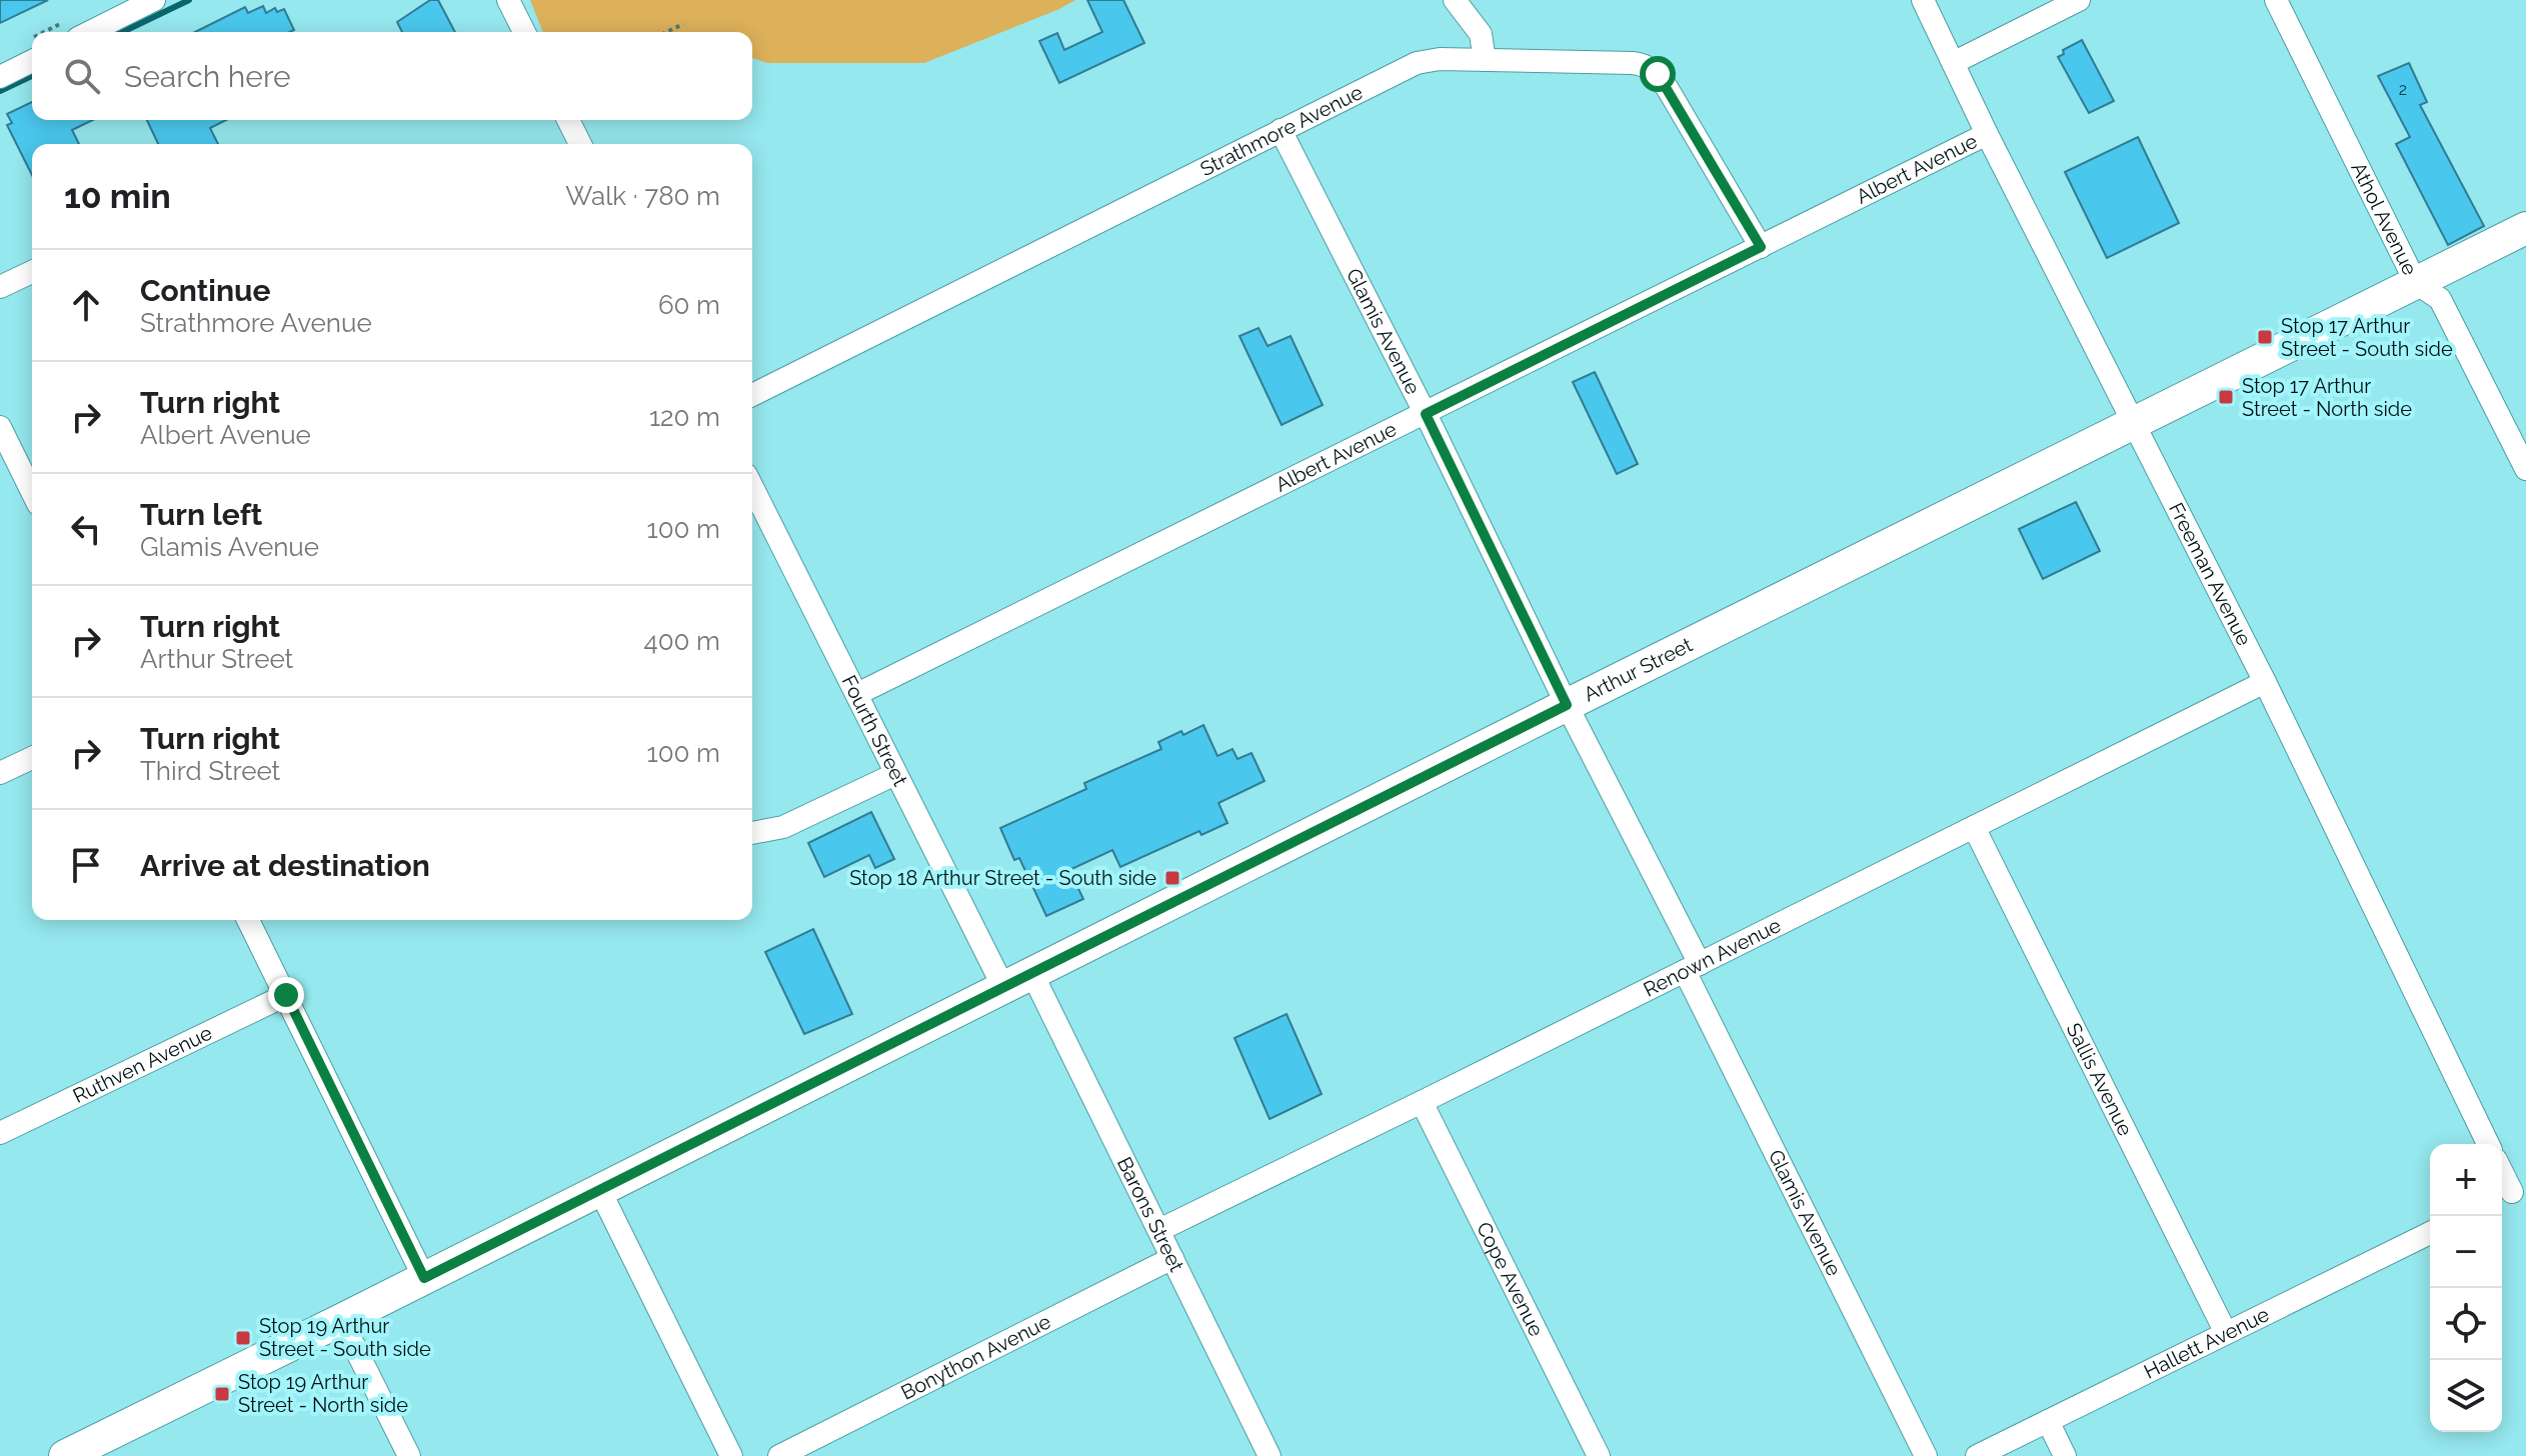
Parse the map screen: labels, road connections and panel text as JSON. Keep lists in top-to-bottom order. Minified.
{"streets":{"street":["Strathmore Avenue","Albert Avenue","Athol Avenue","Glamis Avenue","Freeman Avenue","Arthur Street","Fourth Street","Renown Avenue","Ruthven Avenue","Sallis Avenue","Barons Street","Cope Avenue","Hallett Avenue","Bonython Avenue"]},"crossings":[["Strathmore Avenue","Albert Avenue"],["Strathmore Avenue","Glamis Avenue"],["Albert Avenue","Glamis Avenue"],["Albert Avenue","Freeman Avenue"],["Albert Avenue","Fourth Street"],["Athol Avenue","Arthur Street"],["Glamis Avenue","Arthur Street"],["Glamis Avenue","Renown Avenue"],["Freeman Avenue","Arthur Street"],["Freeman Avenue","Renown Avenue"],["Arthur Street","Fourth Street"],["Arthur Street","Barons Street"],["Fourth Street","Barons Street"],["Renown Avenue","Sallis Avenue"],["Renown Avenue","Barons Street"],["Renown Avenue","Cope Avenue"],["Sallis Avenue","Hallett Avenue"],["Barons Street","Bonython Avenue"]],"places":{"transit":["Stop 17 Arthur Street - South side","Stop 17 Arthur Street - North side","Stop 18 Arthur Street - South side","Stop 19 Arthur Street - South side","Stop 19 Arthur Street - North side"]},"house_numbers":["2"],"page":{"search":"Search here","heading":["10 min","Walk · 780 m"],"list":[["Continue","Strathmore Avenue","60 m"],["Turn right","Albert Avenue","120 m"],["Turn left","Glamis Avenue","100 m"],["Turn right","Arthur Street","400 m"],["Turn right","Third Street","100 m"],"Arrive at destination"],"map_buttons":["+","−"]}}
